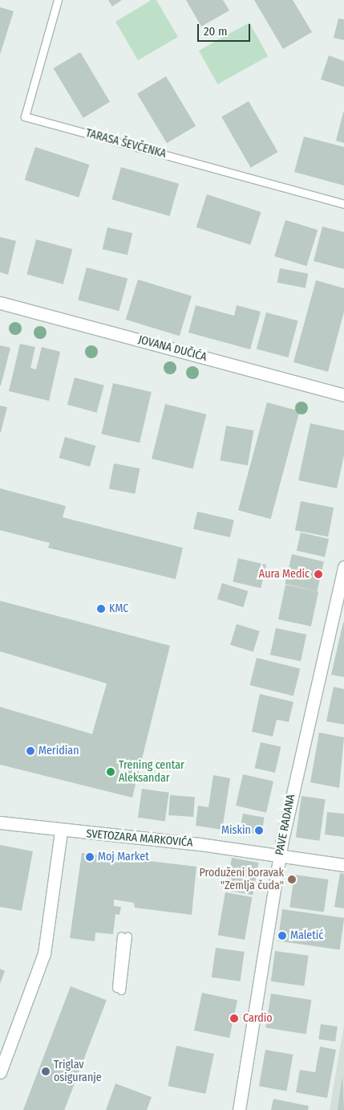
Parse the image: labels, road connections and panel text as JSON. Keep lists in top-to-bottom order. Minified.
{"streets":{"street":["JOVANA DUČIĆA","PAVE RADANA","SVETOZARA MARKOVIĆA"],"lane":["TARASA ŠEVČENKA"]},"crossings":[["PAVE RADANA","SVETOZARA MARKOVIĆA"]],"places":["Aura Medic","KMC","Meridian","Trening centar Aleksandar","Miskin","Moj Market","Produženi boravak \"Zemlja čuda\"","Maletić","Cardio","Triglav osiguranje"],"scale_bar":"20 m"}
